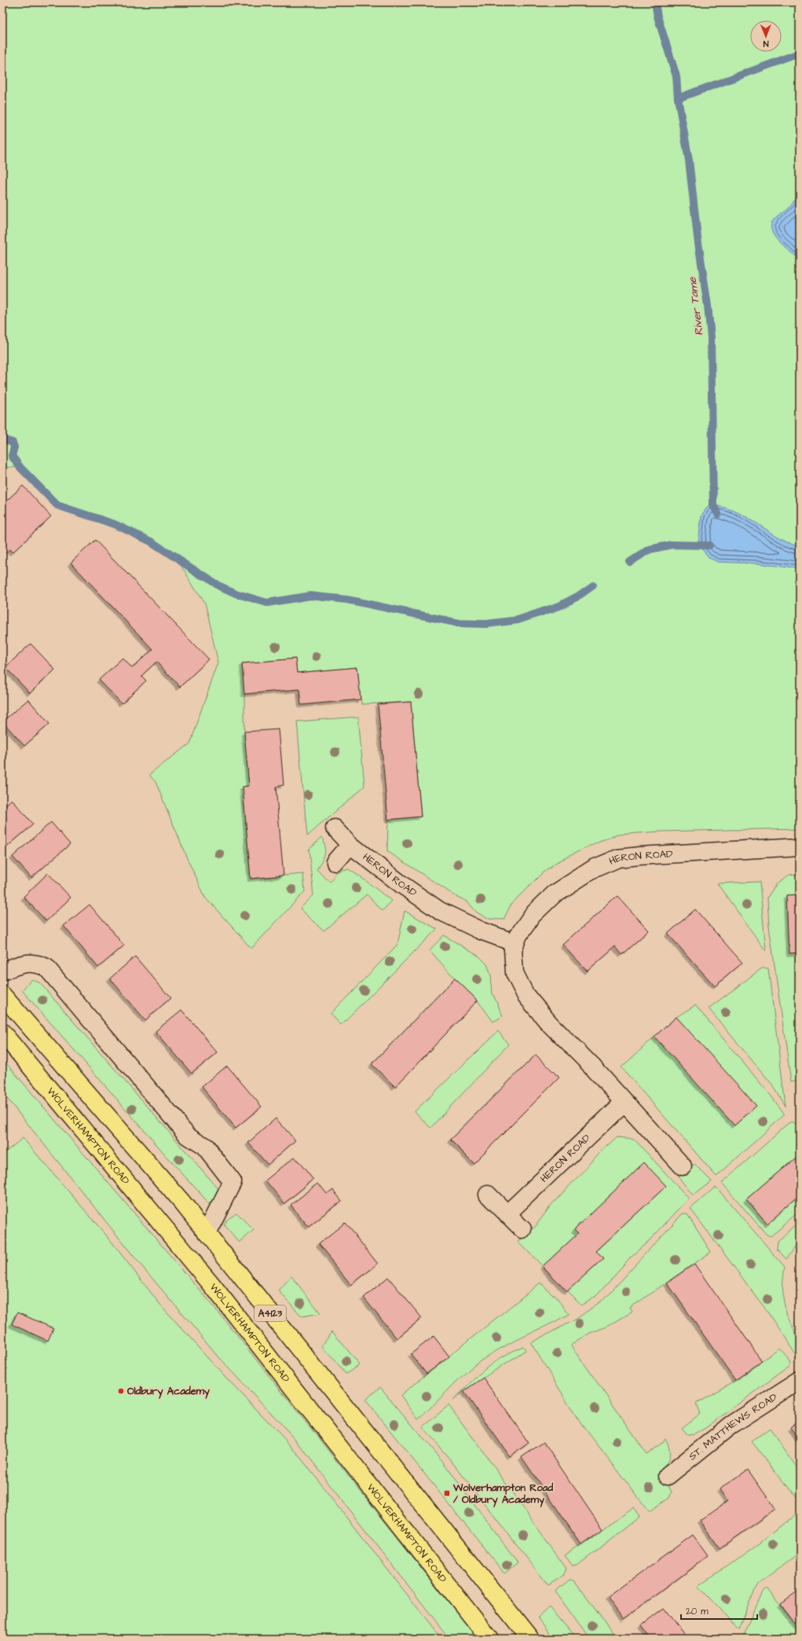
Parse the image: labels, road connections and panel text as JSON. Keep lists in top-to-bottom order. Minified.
{"streets":{"highway":["WOLVERHAMPTON ROAD","A4123"],"street":["HERON ROAD","ST. MATTHEWS ROAD"]},"water":["River Tame"],"places":{"other":["Oldbury Academy"],"transit":["Wolverhampton Road / Oldbury Academy"]},"scale_bar":"20 m","north":"bottom"}
